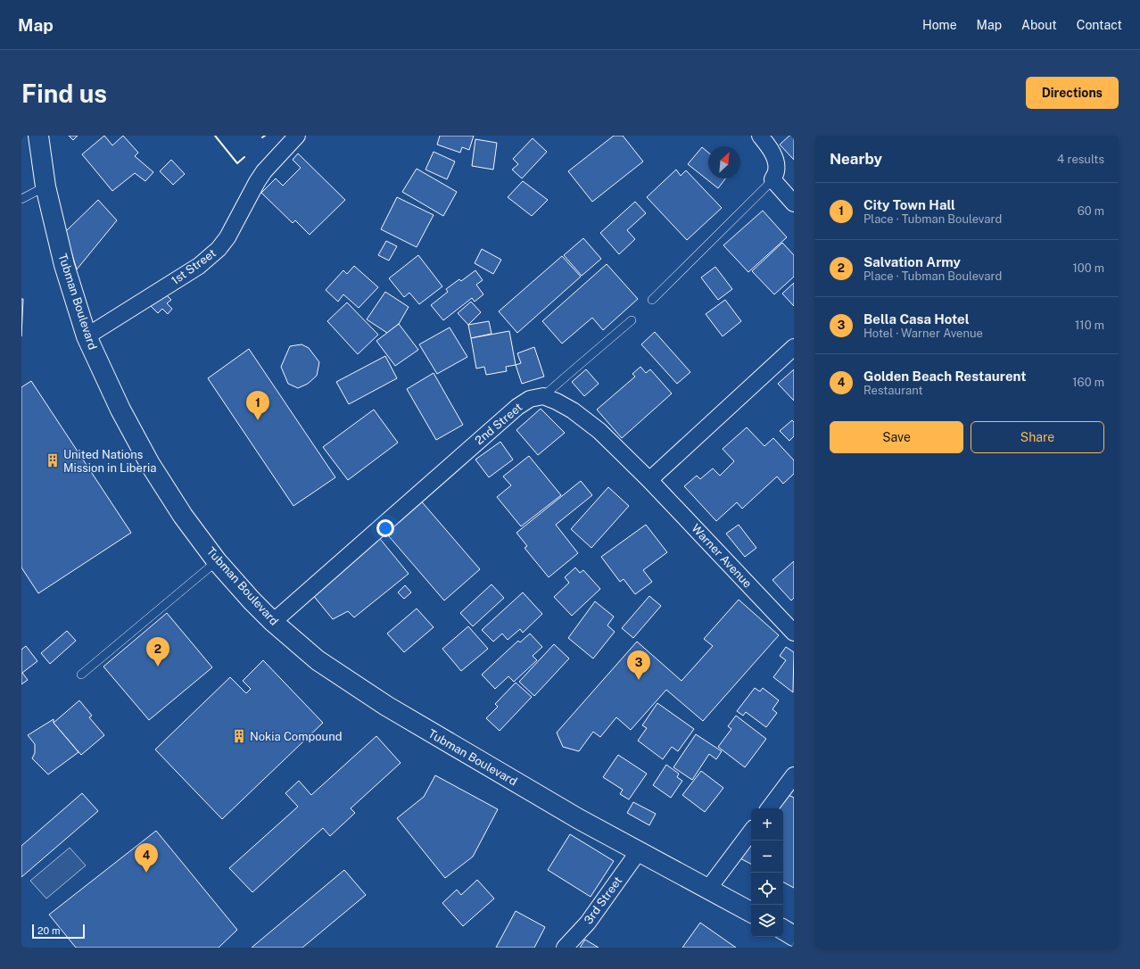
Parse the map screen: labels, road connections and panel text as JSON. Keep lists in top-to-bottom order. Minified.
{"streets":{"highway":["Tubman Boulevard"],"street":["1st Street","2nd Street","Warner Avenue","3rd Street"]},"crossings":[["1st Street","Tubman Boulevard"],["Tubman Boulevard","2nd Street"],["Tubman Boulevard","3rd Street"]],"places":{"building":["United Nations Mission in Liberia","Nokia Compound"]},"scale_bar":"20 m","north":"top right","page":{"header":"Map","nav":["Home","Map","About","Contact"],"buttons":["Directions",["Save","Share"]],"title":"Find us","heading":["Nearby","4 results"],"list":[{"mark":"1","name":"City Town Hall","note":"Place · Tubman Boulevard","value":"60 m"},{"mark":"2","name":"Salvation Army","note":"Place · Tubman Boulevard","value":"100 m"},{"mark":"3","name":"Bella Casa Hotel","note":"Hotel · Warner Avenue","value":"110 m"},{"mark":"4","name":"Golden Beach Restaurent","note":"Restaurant","value":"160 m"}],"pins":["1","2","3","4"],"map_buttons":["+","−"],"scale":"20 m"}}
